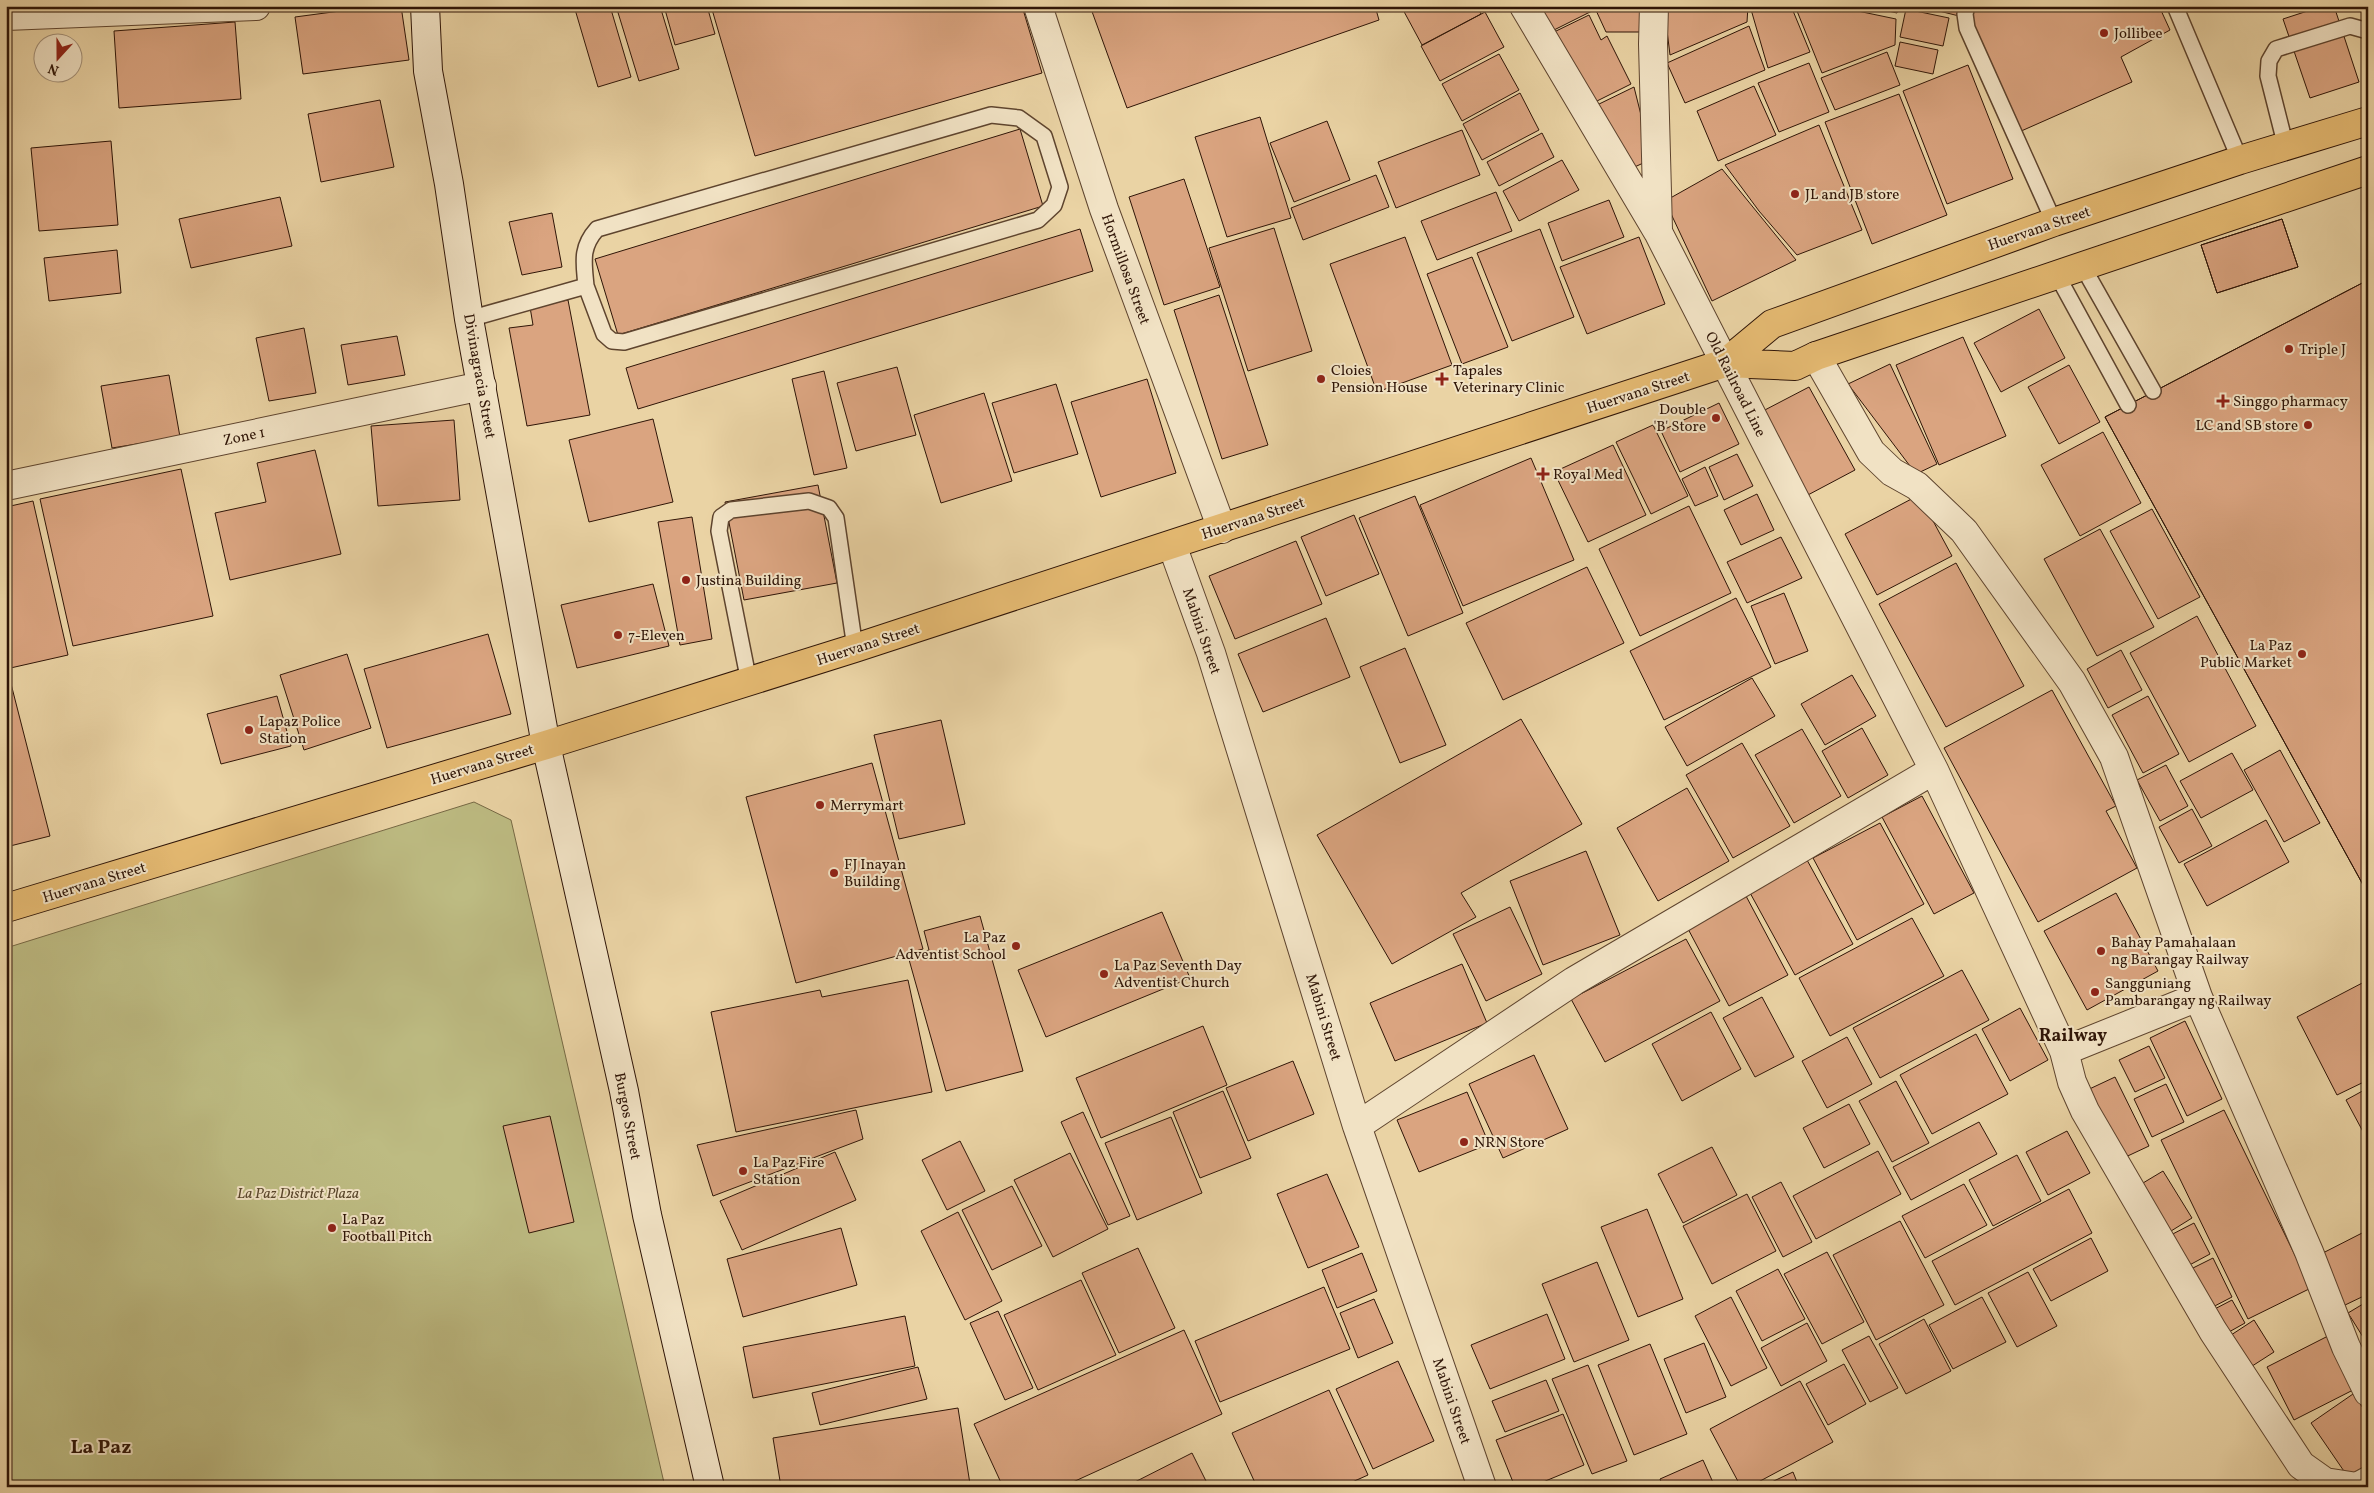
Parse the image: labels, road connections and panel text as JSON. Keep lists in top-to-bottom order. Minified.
{"streets":{"main road":["Huervana Street"],"street":["Hormillosa Street","Divinagracia Street","Old Railroad Line","Zone 1","Mabini Street","Burgos Street"]},"crossings":[["Huervana Street","Hormillosa Street"],["Huervana Street","Divinagracia Street"],["Huervana Street","Old Railroad Line"],["Huervana Street","Mabini Street"],["Huervana Street","Burgos Street"],["Divinagracia Street","Zone 1"],["Divinagracia Street","Burgos Street"]],"districts":["Railway","La Paz"],"parks":["La Paz District Plaza"],"places":{"other":["Jollibee","JL and JB store","Triple J","Cloies Pension House","Double 'B' Store","LC and SB store","Justina Building","7-Eleven","La Paz Public Market","Lapaz Police Station","Merrymart","FJ Inayan Building","La Paz Adventist School","Bahay Pamahalaan ng Barangay Railway","La Paz Seventh Day Adventist Church","Sangguniang Pambarangay ng Railway","NRN Store","La Paz Fire Station","La Paz Football Pitch"],"health":["Tapales Veterinary Clinic","Singgo pharmacy","Royal Med"]},"north":"bottom"}
